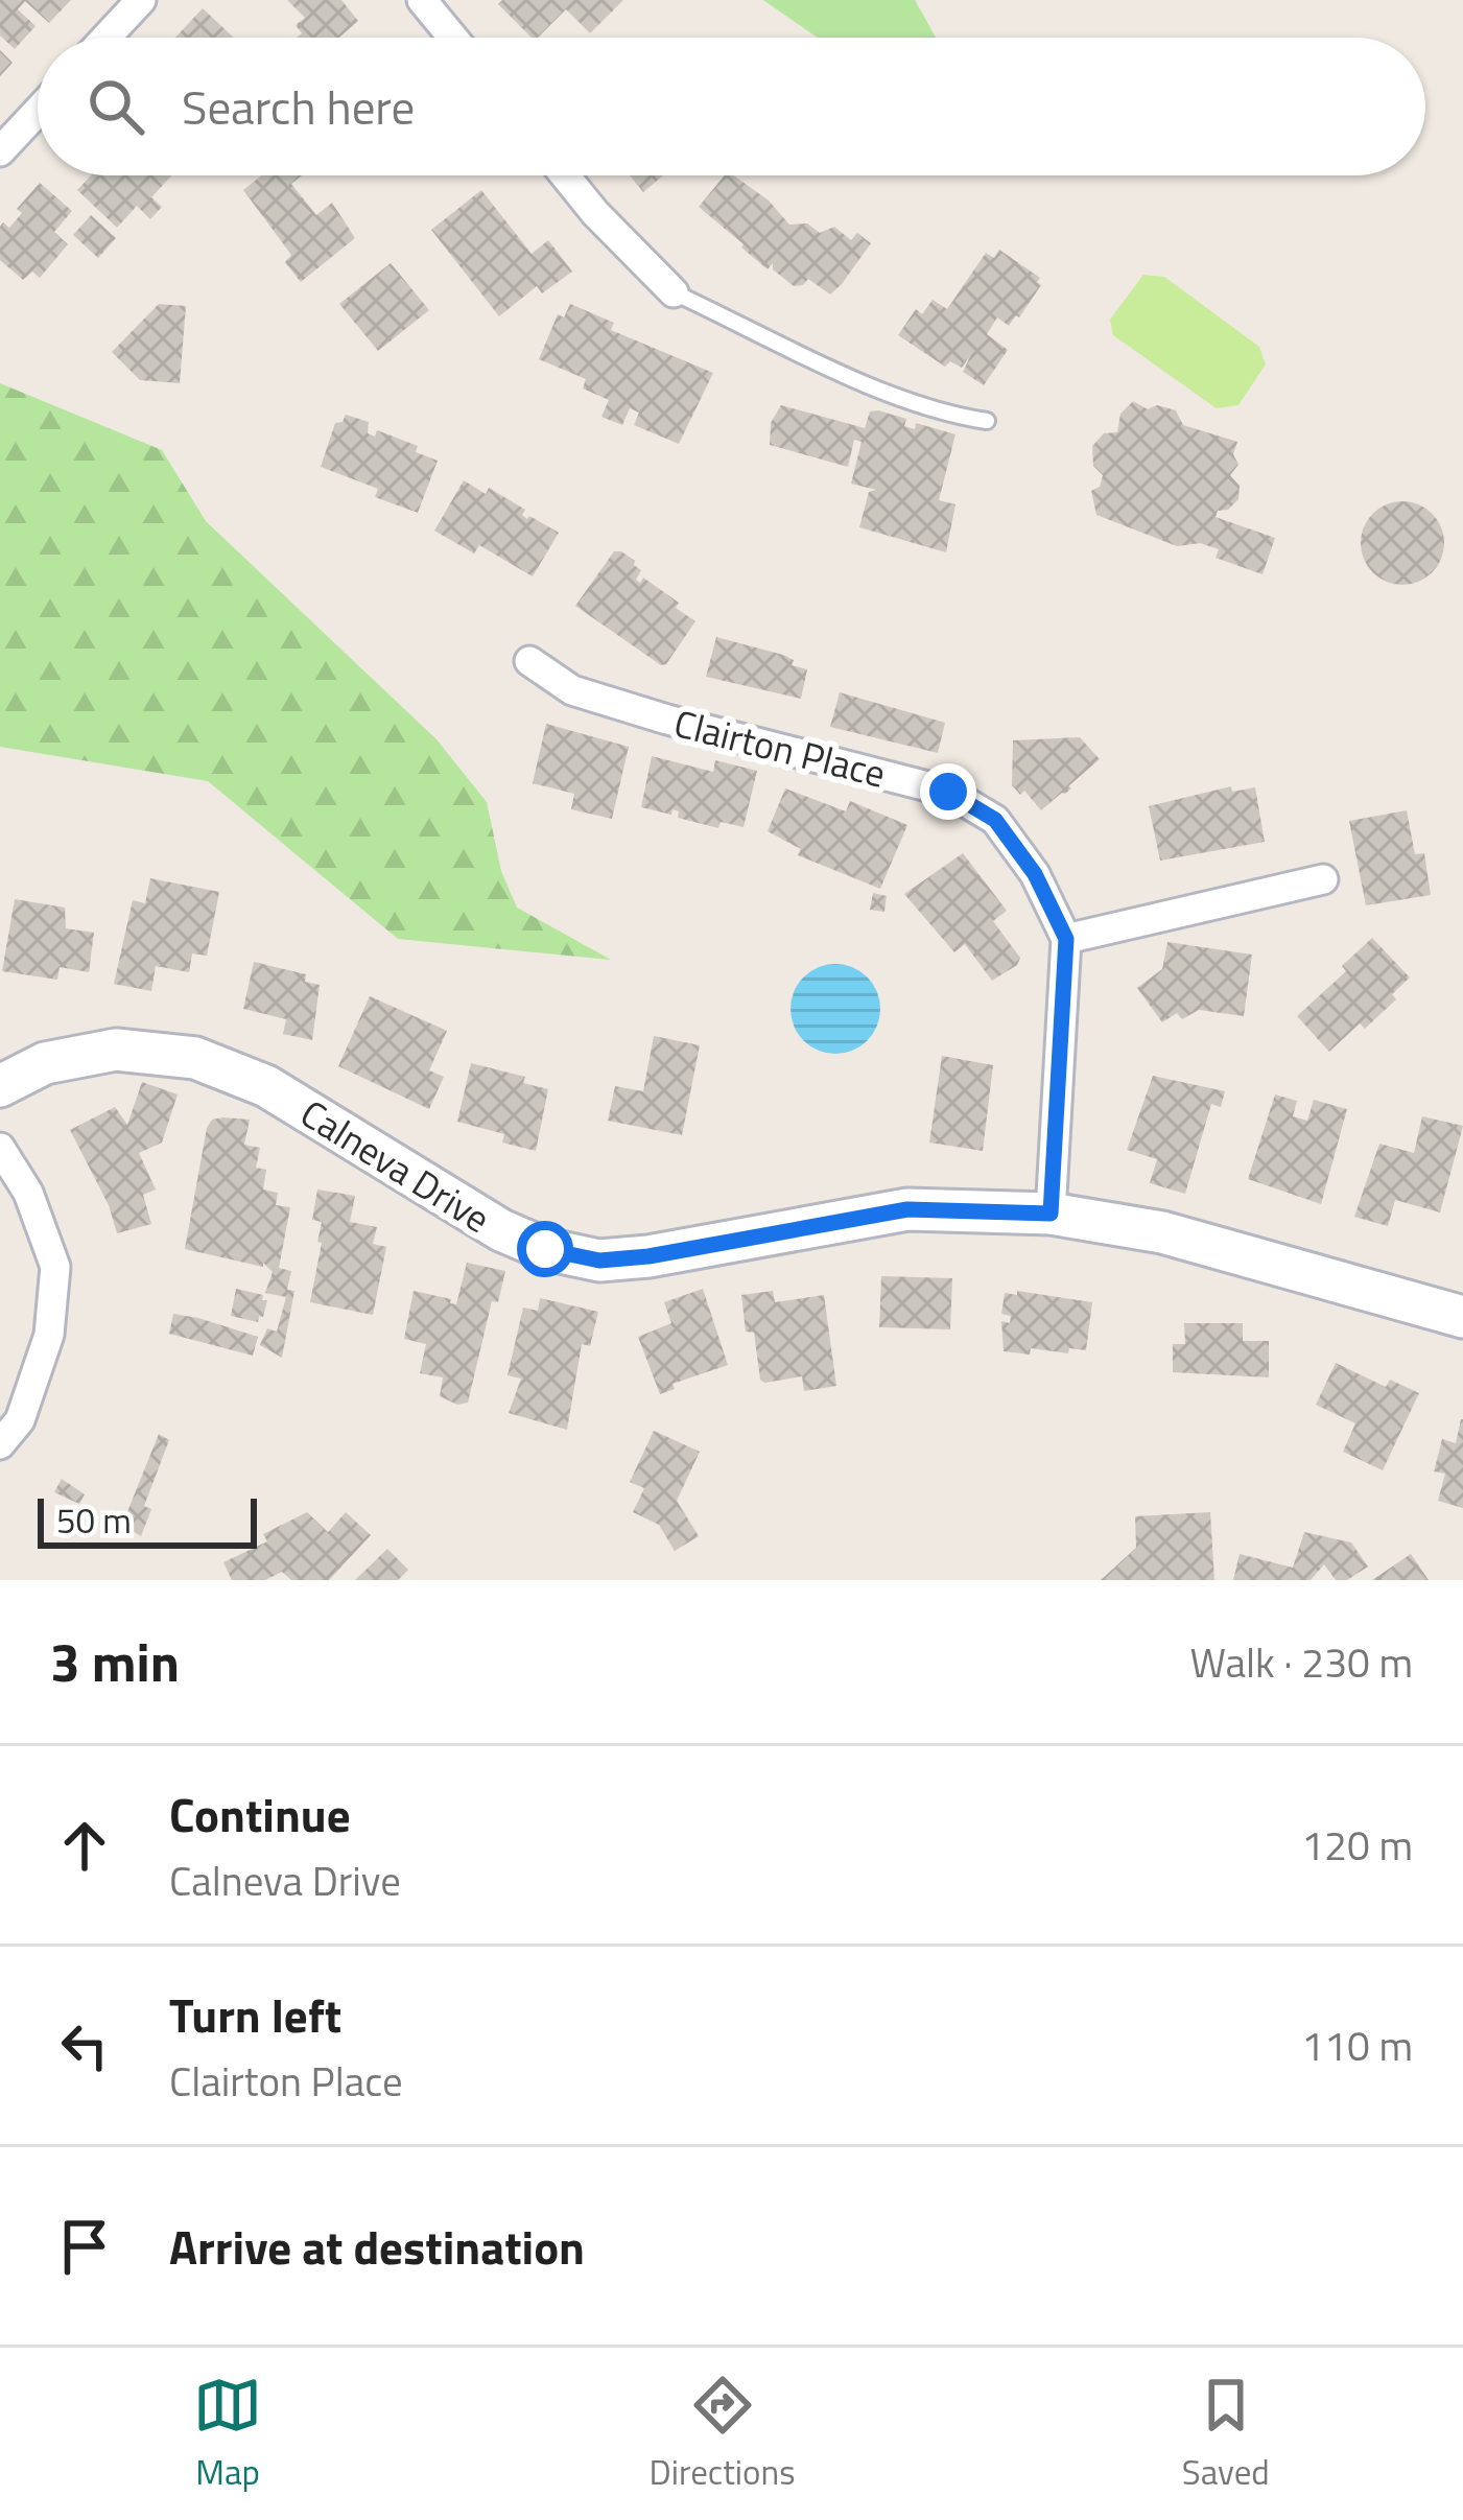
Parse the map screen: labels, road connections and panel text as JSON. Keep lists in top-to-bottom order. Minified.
{"streets":{"main road":["Calneva Drive"],"street":["Clairton Place"]},"crossings":[["Clairton Place","Calneva Drive"]],"scale_bar":"50 m","page":{"search":"Search here","scale":"50 m","heading":["3 min","Walk · 230 m"],"list":[["Continue","Calneva Drive","120 m"],["Turn left","Clairton Place","110 m"],"Arrive at destination"],"nav":["Map","Directions","Saved"]}}
